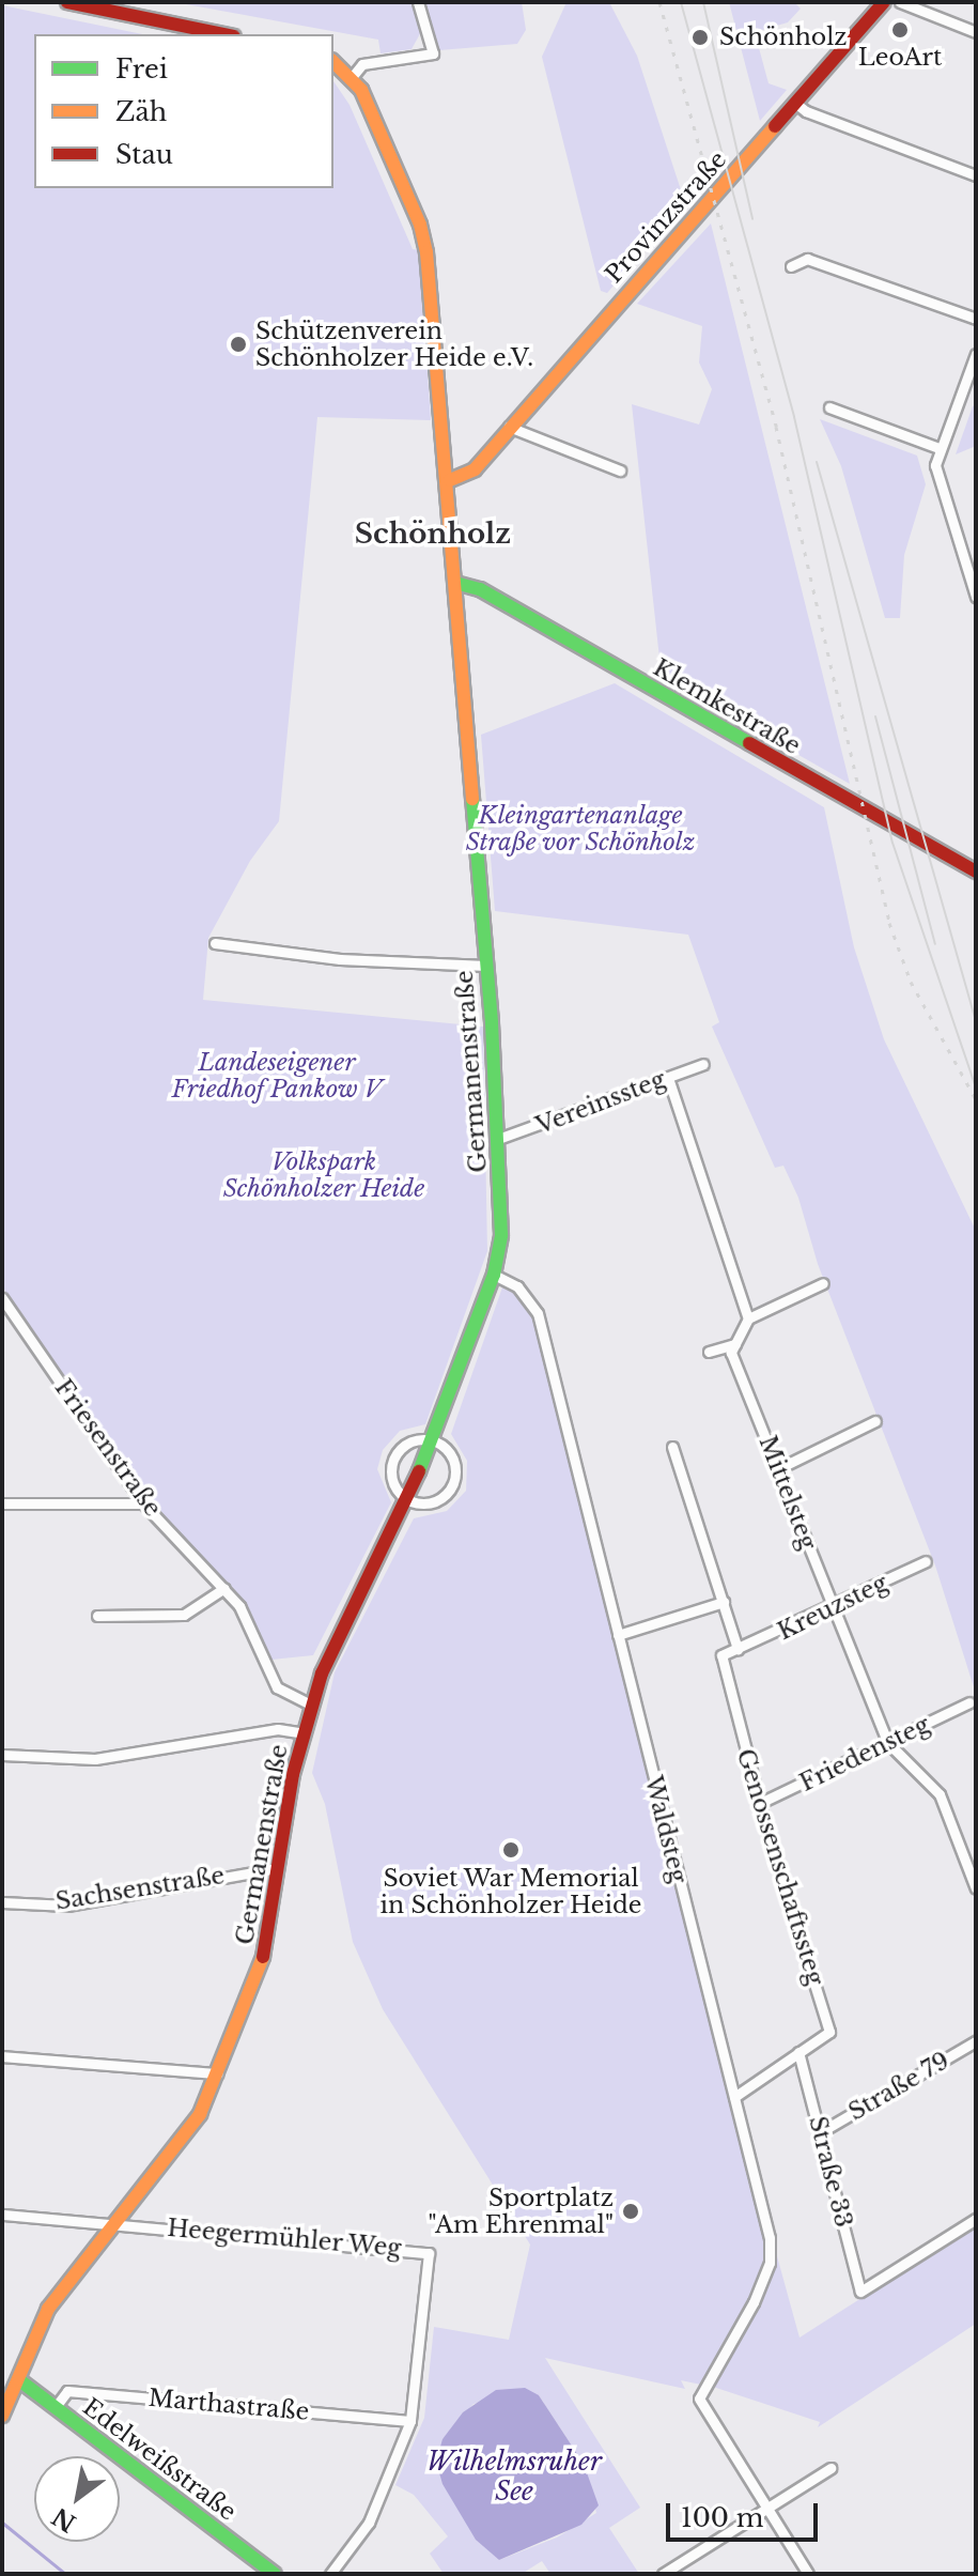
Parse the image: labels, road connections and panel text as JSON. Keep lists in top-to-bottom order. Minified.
{"streets":{"main road":["Provinzstraße","Klemkestraße","Germanenstraße","Edelweißstraße"],"street":["Vereinssteg","Friesenstraße","Mittelsteg","Kreuzsteg","Friedensteg","Waldsteg","Genossenschaftssteg","Sachsenstraße","Straße 79","Straße 33","Heegermühler Weg","Marthastraße"]},"crossings":[["Provinzstraße","Germanenstraße"],["Klemkestraße","Germanenstraße"],["Germanenstraße","Vereinssteg"],["Germanenstraße","Friesenstraße"],["Germanenstraße","Waldsteg"],["Germanenstraße","Sachsenstraße"],["Germanenstraße","Heegermühler Weg"],["Germanenstraße","Edelweißstraße"],["Mittelsteg","Kreuzsteg"],["Mittelsteg","Friedensteg"],["Kreuzsteg","Genossenschaftssteg"],["Friedensteg","Genossenschaftssteg"],["Waldsteg","Genossenschaftssteg"],["Genossenschaftssteg","Straße 33"],["Straße 79","Straße 33"],["Heegermühler Weg","Marthastraße"],["Marthastraße","Edelweißstraße"]],"districts":["Schönholz"],"water":["Wilhelmsruher See"],"parks":["Kleingartenanlage Straße vor Schönholz","Landeseigener Friedhof Pankow V","Volkspark Schönholzer Heide"],"places":["LeoArt","Schönholz","Schützenverein Schönholzer Heide e.V.","Soviet War Memorial in Schönholzer Heide","Sportplatz \"Am Ehrenmal\""],"legend":["Frei","Zäh","Stau"],"scale_bar":"100 m","north":"bottom left"}
